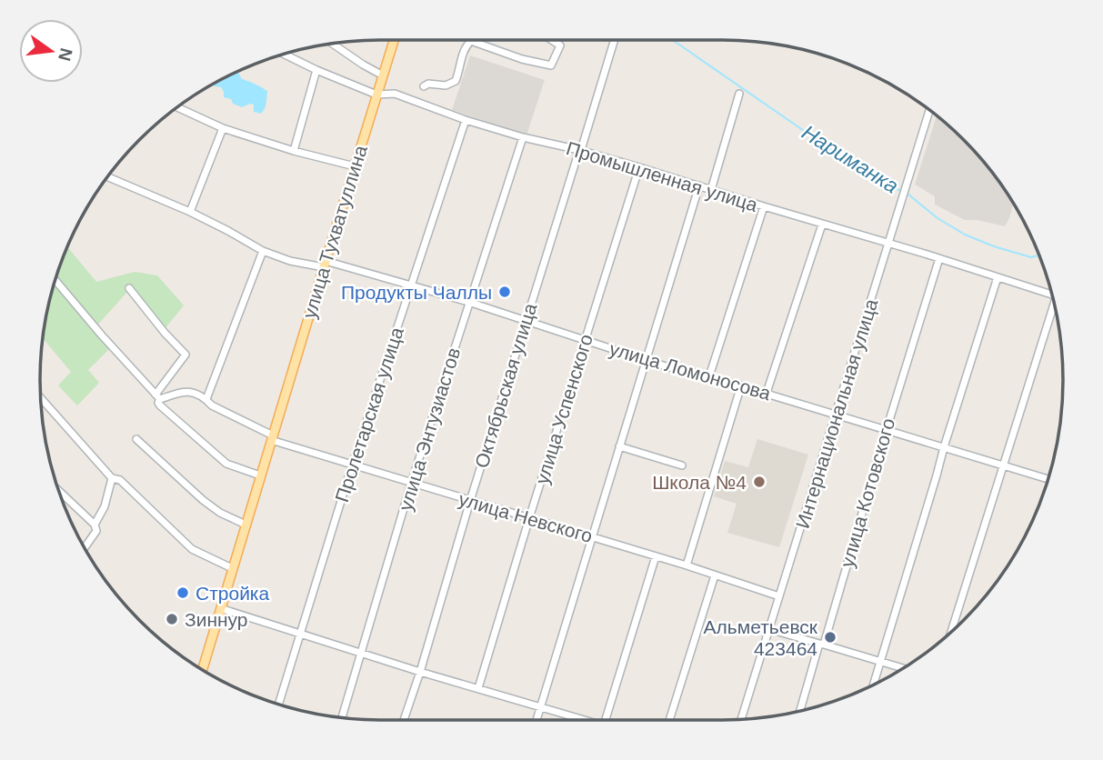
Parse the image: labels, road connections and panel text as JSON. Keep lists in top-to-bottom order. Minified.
{"streets":{"main road":["улица Тухватуллина"],"street":["Промышленная улица","улица Ломоносова","Октябрьская улица","улица Успенского","Интернациональная улица","Пролетарская улица","улица Энтузиастов","улица Котовского","улица Невского"]},"crossings":[["Промышленная улица","улица Тухватуллина"],["Промышленная улица","Октябрьская улица"],["Промышленная улица","улица Успенского"],["Промышленная улица","Интернациональная улица"],["Промышленная улица","Пролетарская улица"],["Промышленная улица","улица Энтузиастов"],["Промышленная улица","улица Котовского"],["улица Тухватуллина","улица Ломоносова"],["улица Тухватуллина","улица Невского"],["улица Ломоносова","Октябрьская улица"],["улица Ломоносова","улица Успенского"],["улица Ломоносова","Интернациональная улица"],["улица Ломоносова","Пролетарская улица"],["улица Ломоносова","улица Энтузиастов"],["улица Ломоносова","улица Котовского"],["Октябрьская улица","улица Невского"],["улица Успенского","улица Невского"],["Интернациональная улица","улица Невского"],["Пролетарская улица","улица Невского"],["улица Энтузиастов","улица Невского"]],"water":["Нариманка"],"places":["Продукты Чаллы","Школа №4","Стройка","Зиннур","Альметьевск 423464"],"north":"right"}
